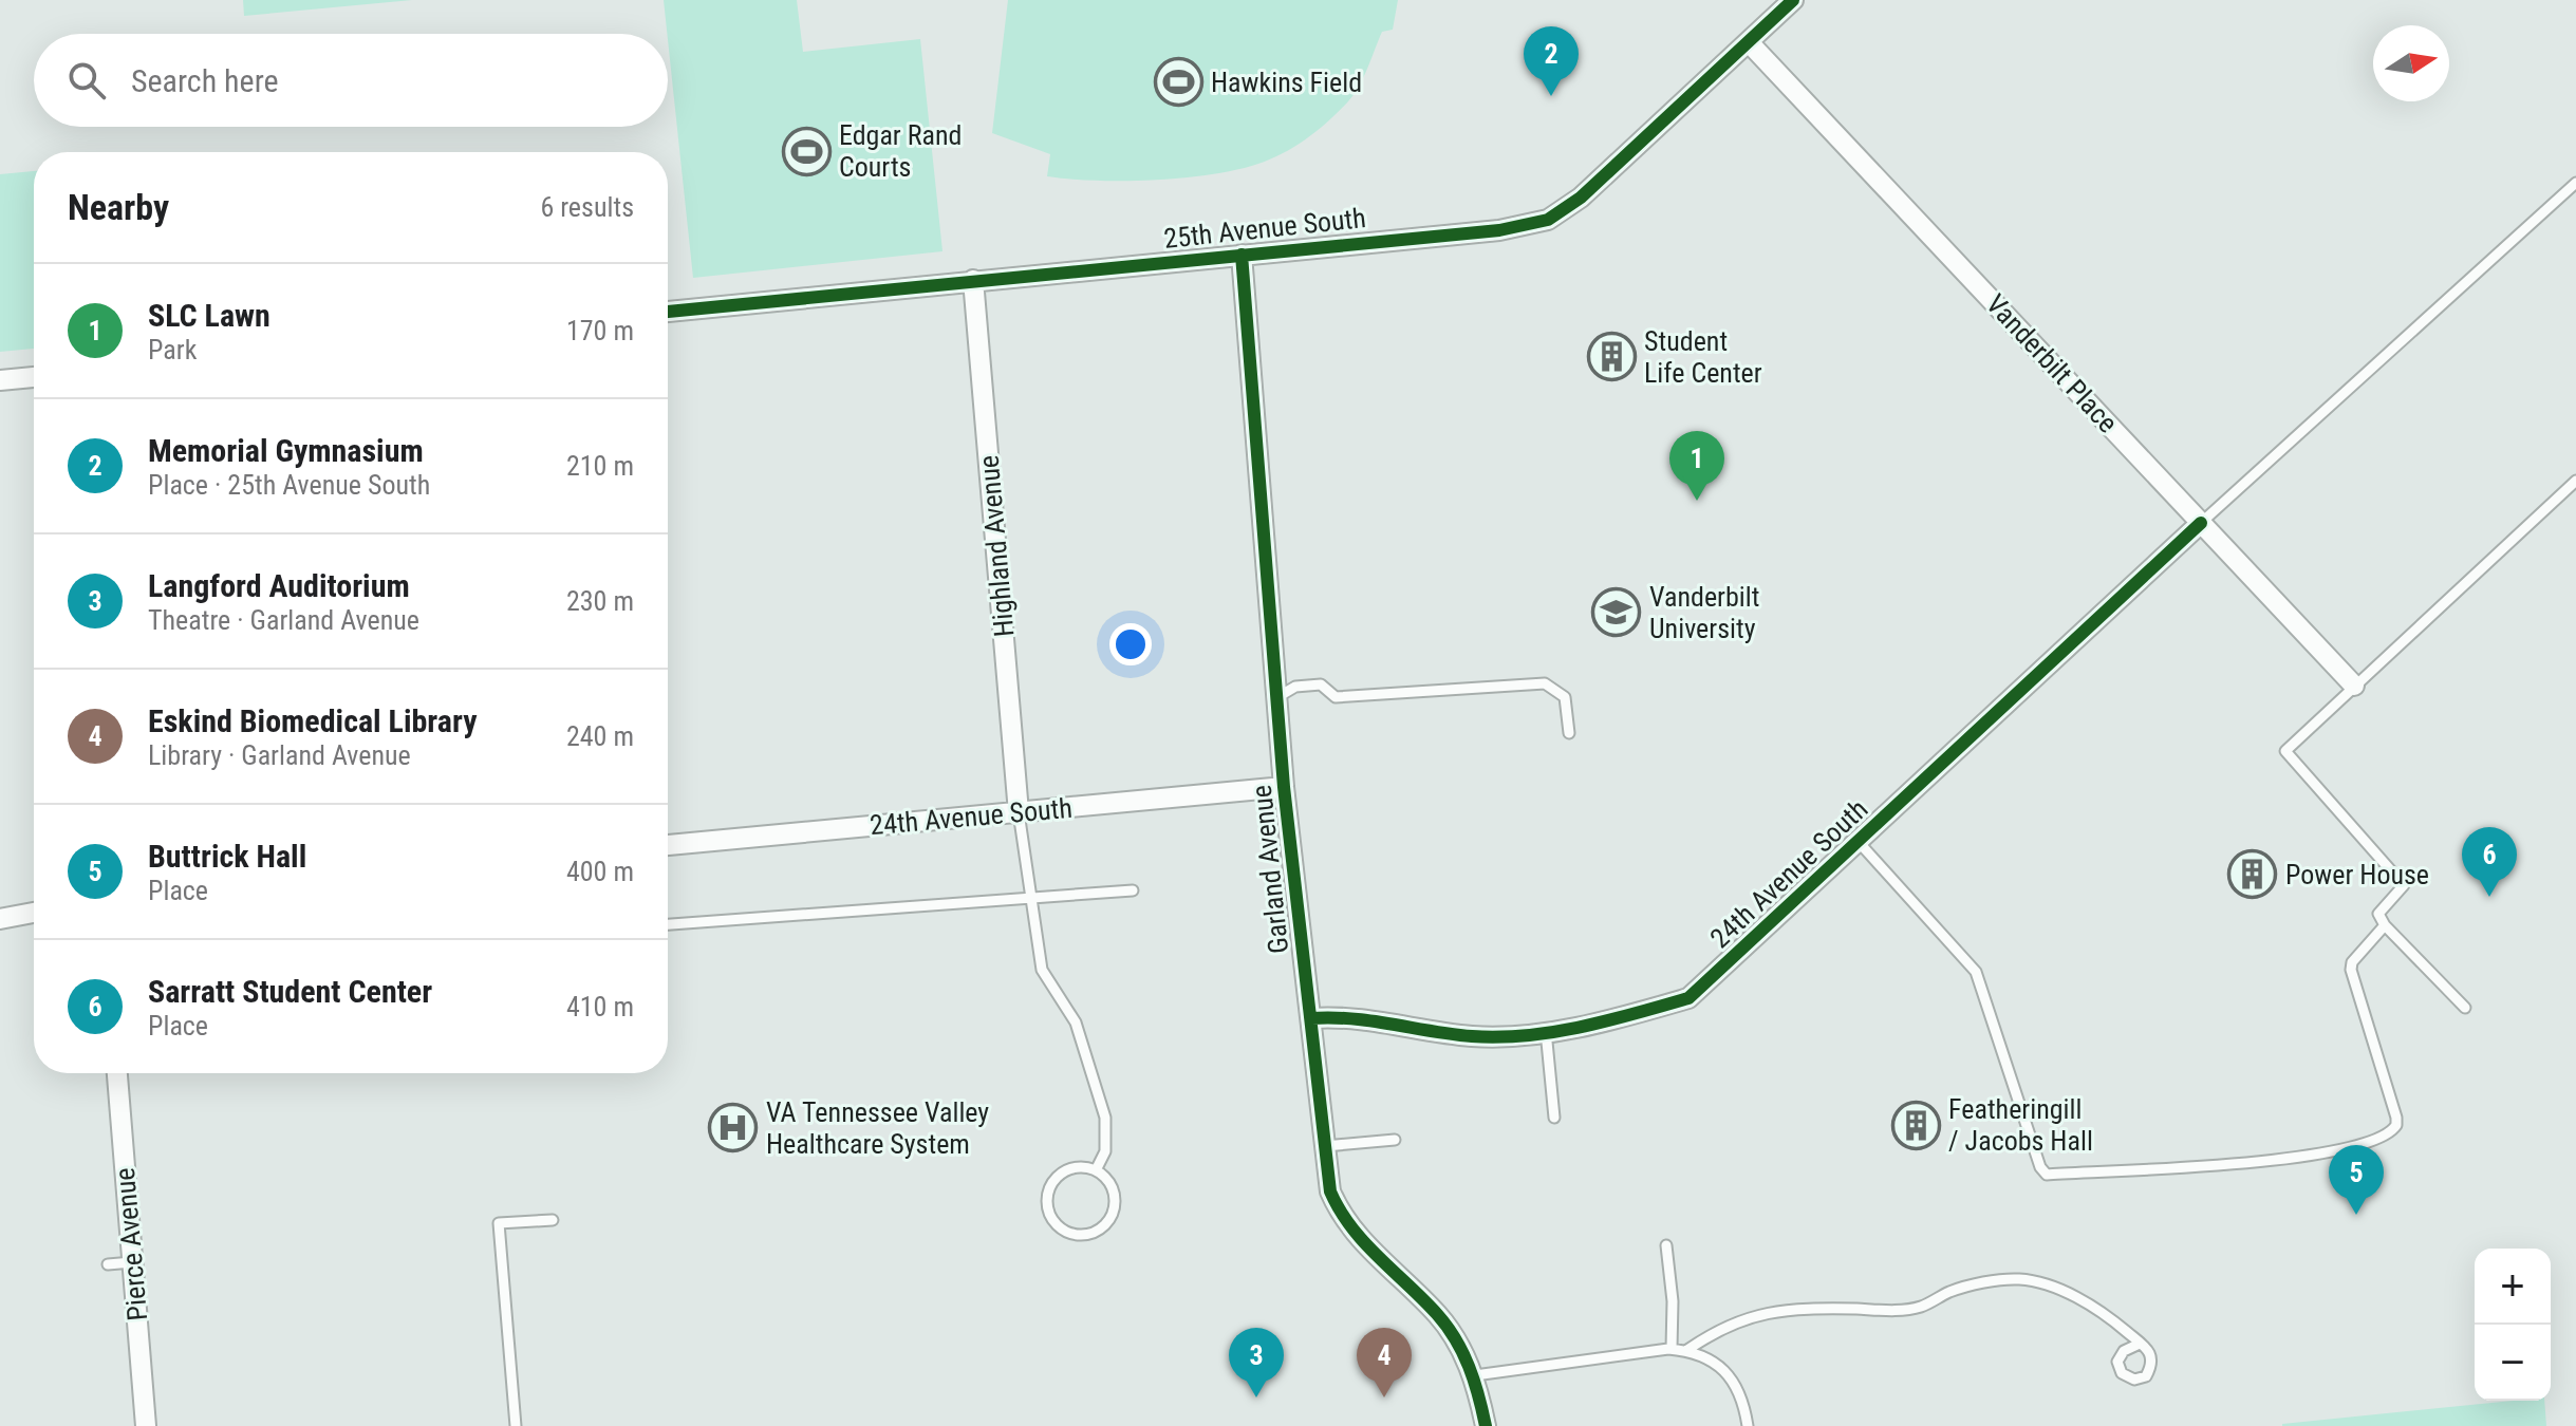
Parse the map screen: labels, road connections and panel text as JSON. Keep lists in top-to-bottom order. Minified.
{"streets":{"street":["25th Avenue South","Vanderbilt Place","Highland Avenue","24th Avenue South","Garland Avenue","Pierce Avenue"]},"crossings":[["25th Avenue South","Vanderbilt Place"],["25th Avenue South","Highland Avenue"],["25th Avenue South","Garland Avenue"],["Vanderbilt Place","24th Avenue South"],["Highland Avenue","24th Avenue South"],["24th Avenue South","Garland Avenue"]],"places":{"sports":["Hawkins Field","Edgar Rand Courts"],"building":["Student Life Center","Power House","Featheringill / Jacobs Hall"],"school or university":["Vanderbilt University"],"hospital":["VA Tennessee Valley Healthcare System"]},"north":"right","page":{"pins":["2","1","6","5","3","4"],"search":"Search here","heading":["Nearby","6 results"],"list":[{"mark":"1","name":"SLC Lawn","note":"Park","value":"170 m"},{"mark":"2","name":"Memorial Gymnasium","note":"Place · 25th Avenue South","value":"210 m"},{"mark":"3","name":"Langford Auditorium","note":"Theatre · Garland Avenue","value":"230 m"},{"mark":"4","name":"Eskind Biomedical Library","note":"Library · Garland Avenue","value":"240 m"},{"mark":"5","name":"Buttrick Hall","note":"Place","value":"400 m"},{"mark":"6","name":"Sarratt Student Center","note":"Place","value":"410 m"}],"map_buttons":["+","−"]}}
